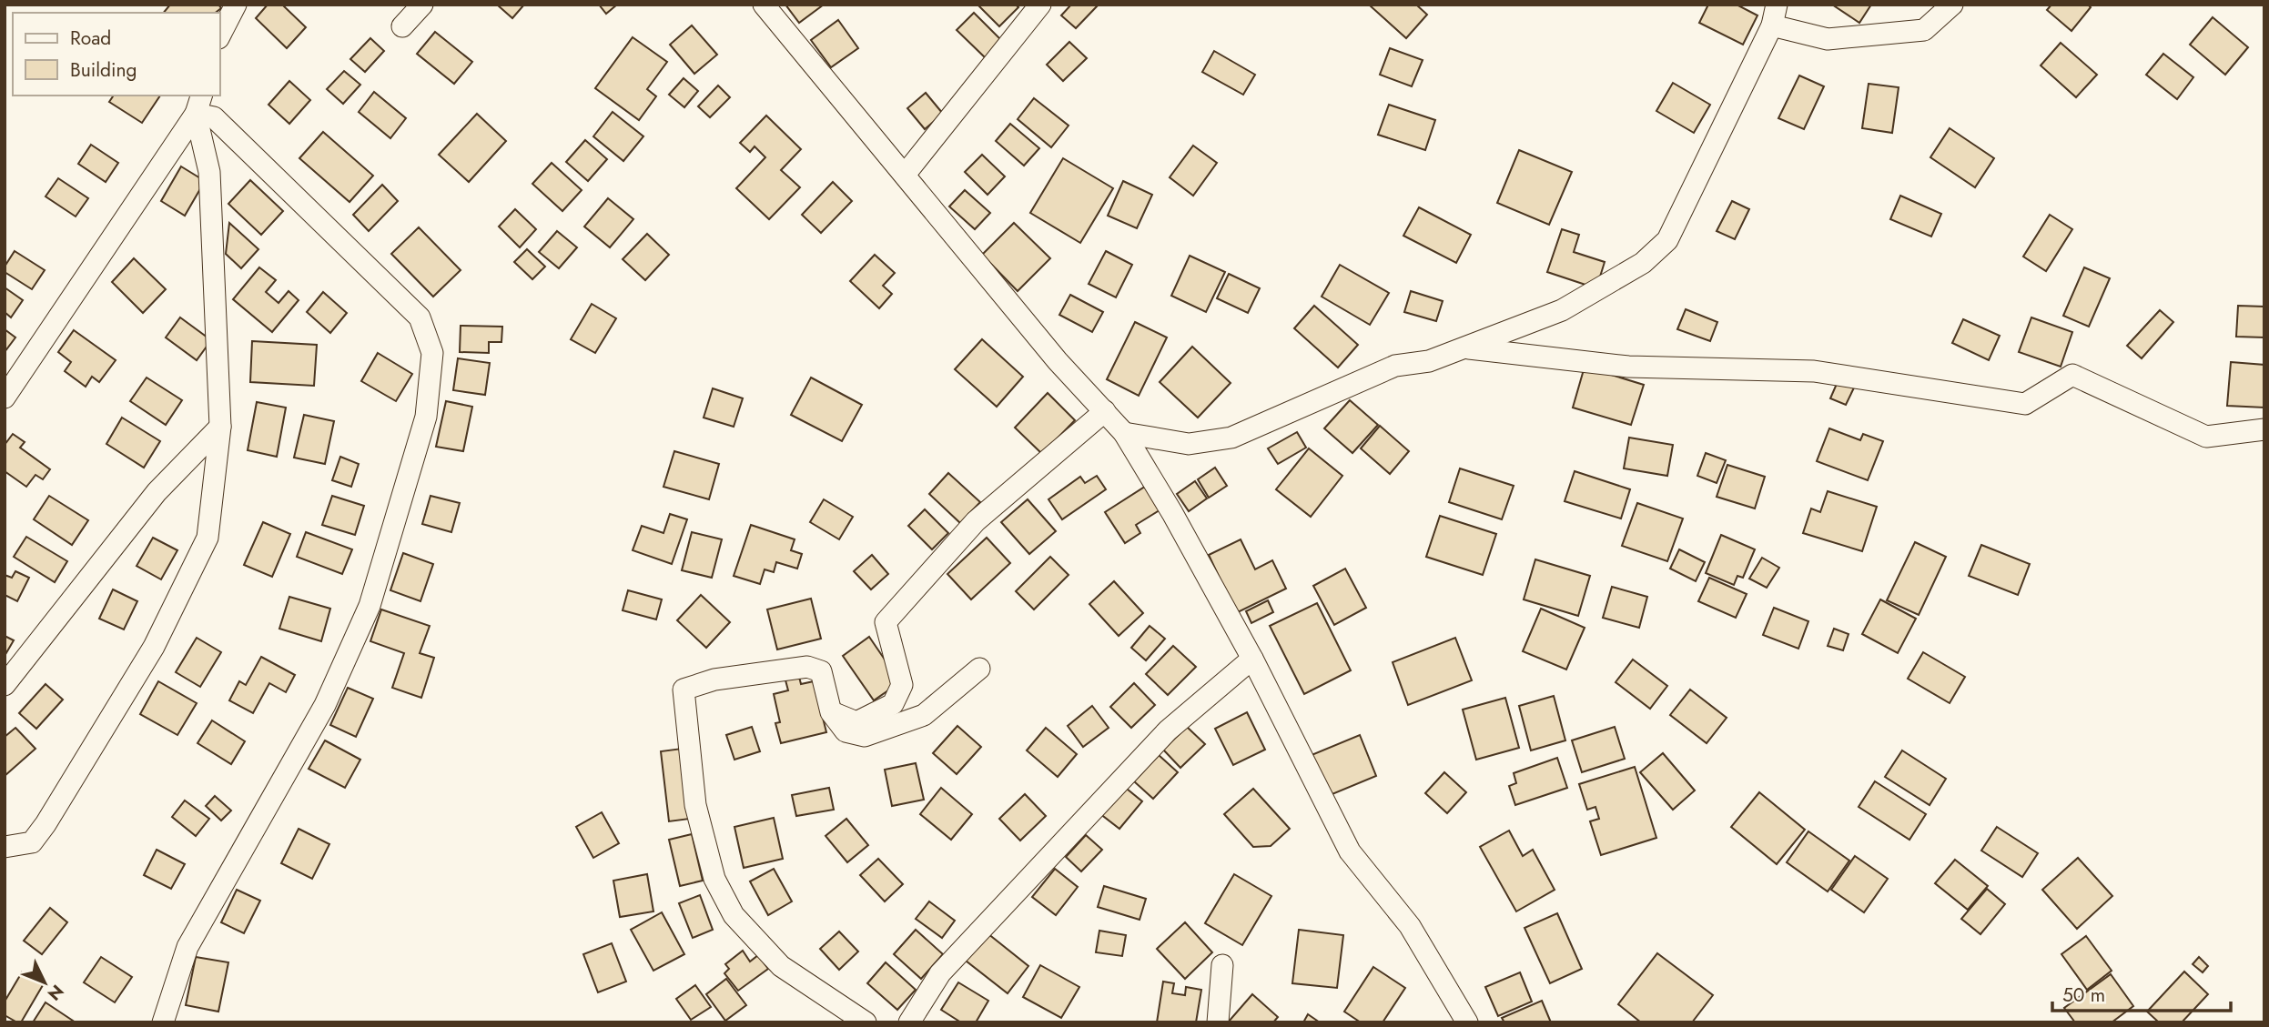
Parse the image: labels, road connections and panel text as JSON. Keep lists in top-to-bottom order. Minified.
{"legend":["Road","Building"],"scale_bar":"50 m","north":"bottom right"}
